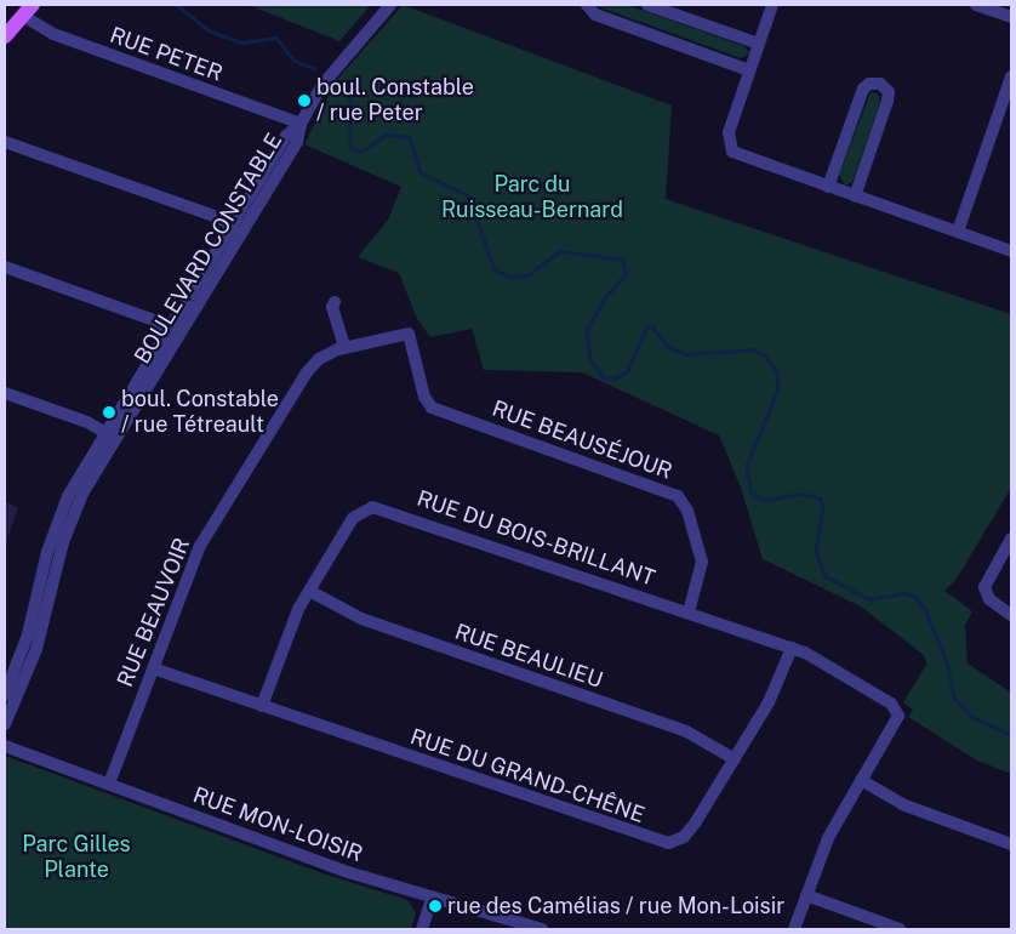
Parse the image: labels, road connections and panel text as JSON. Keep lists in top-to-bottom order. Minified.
{"streets":{"street":["RUE PETER","BOULEVARD CONSTABLE","RUE BEAUSÉJOUR","RUE DU BOIS-BRILLANT","RUE BEAUVOIR","RUE BEAULIEU","RUE DU GRAND-CHÊNE","RUE MON-LOISIR"]},"crossings":[["RUE PETER","BOULEVARD CONSTABLE"],["RUE BEAUSÉJOUR","RUE DU BOIS-BRILLANT"],["RUE BEAUSÉJOUR","RUE BEAUVOIR"],["RUE DU BOIS-BRILLANT","RUE BEAULIEU"],["RUE DU BOIS-BRILLANT","RUE DU GRAND-CHÊNE"],["RUE BEAUVOIR","RUE DU GRAND-CHÊNE"],["RUE BEAUVOIR","RUE MON-LOISIR"],["RUE BEAULIEU","RUE DU GRAND-CHÊNE"]],"parks":["Parc du Ruisseau-Bernard","Parc Gilles Plante"],"places":["boul. Constable / rue Peter","boul. Constable / rue Tétreault","rue des Camélias / rue Mon-Loisir"]}
